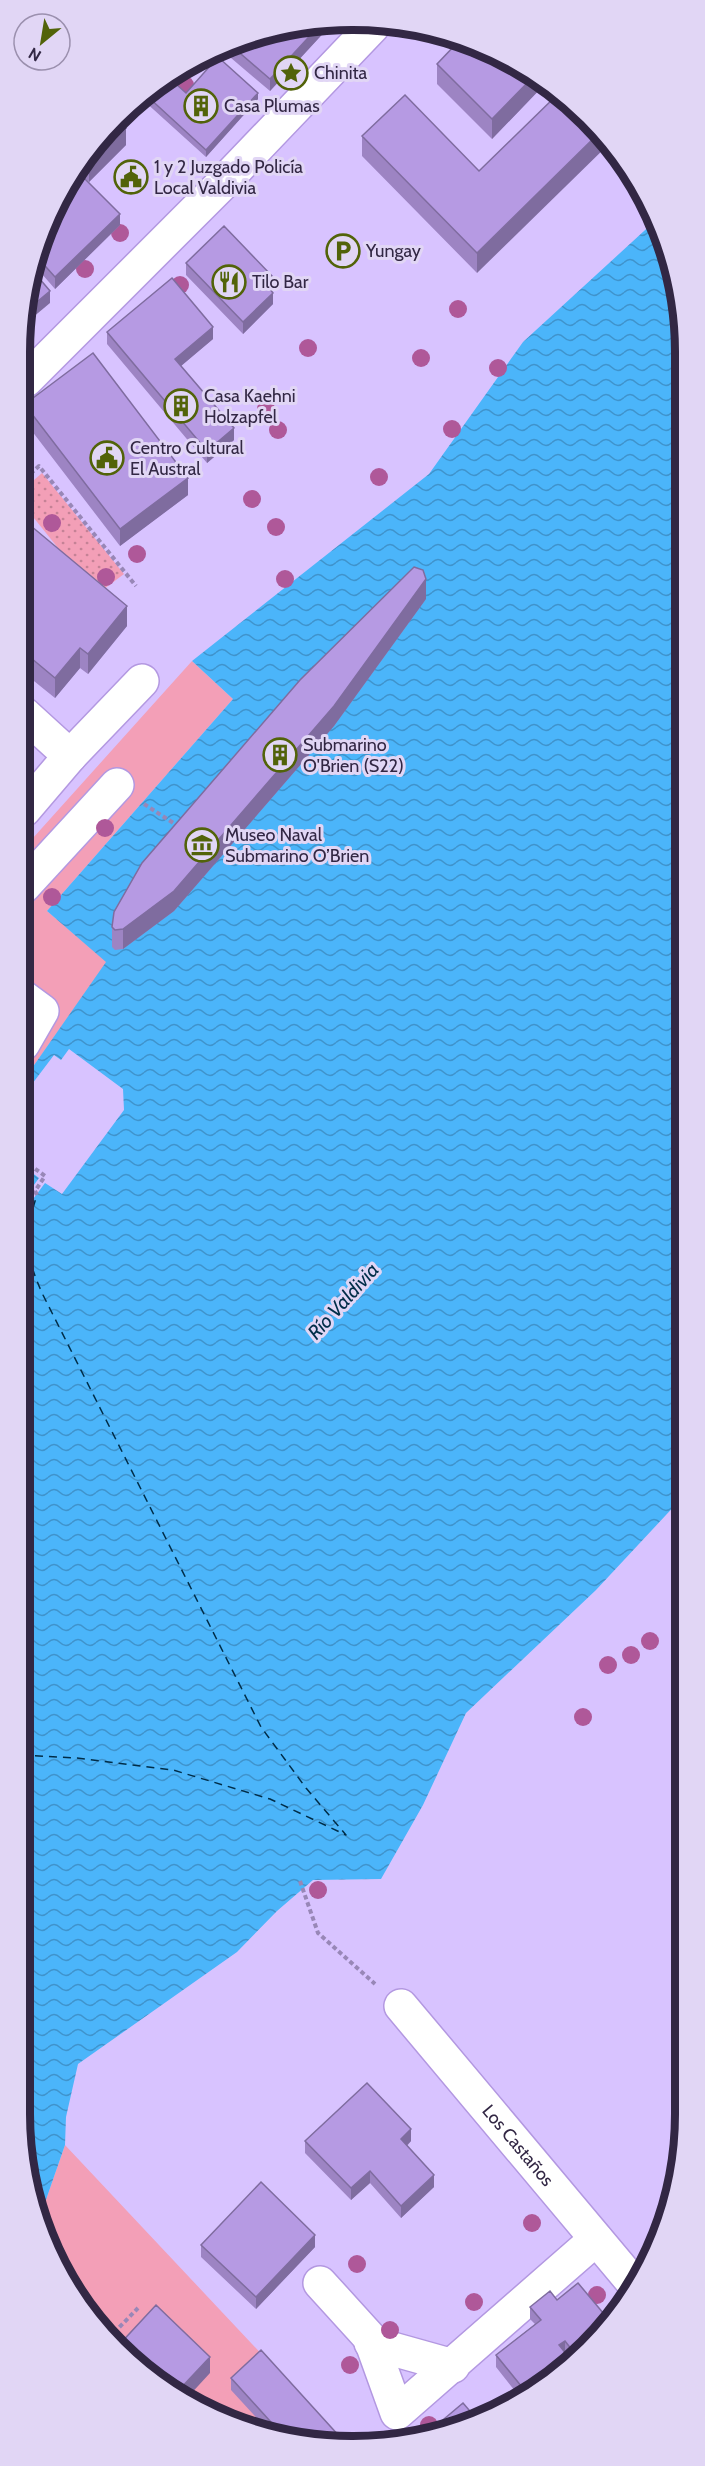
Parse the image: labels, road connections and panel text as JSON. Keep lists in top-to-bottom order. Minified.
{"streets":{"street":["Los Castaños"]},"water":["Río Valdivia"],"places":{"place":["Chinita"],"building":["Casa Plumas","Casa Kaehni Holzapfel","Submarino O'Brien (S22)"],"public building":["1 y 2 Juzgado Policía Local Valdivia","Centro Cultural El Austral"],"parking":["Yungay"],"restaurant":["Tilo Bar"],"museum":["Museo Naval Submarino O’Brien"]},"north":"bottom left"}
